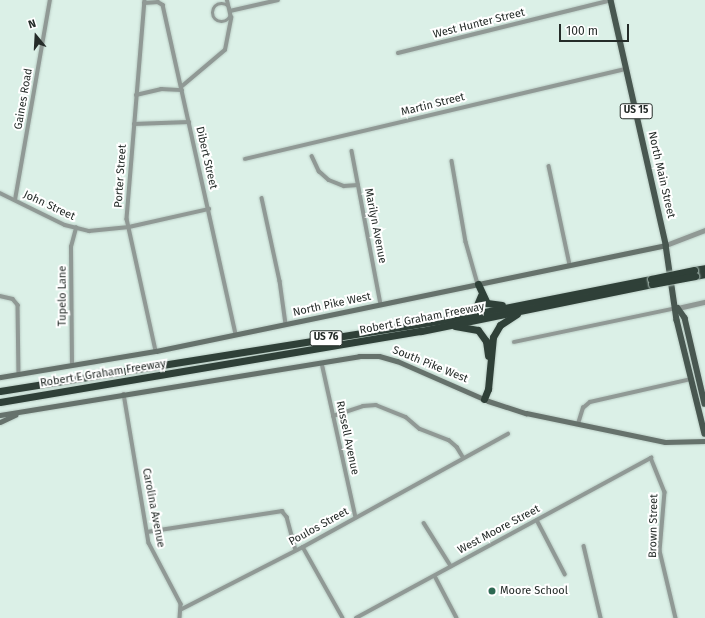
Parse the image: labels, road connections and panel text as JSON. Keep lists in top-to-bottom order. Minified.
{"streets":{"highway":["Robert E Graham Freeway","US 76"],"main road":["US 15","North Main Street","North Pike West","South Pike West"],"street":["West Hunter Street","Gaines Road","Martin Street","Dibert Street","Porter Street","John Street","Marilyn Avenue","Tupelo Lane","Russell Avenue","Carolina Avenue","Brown Street","Poulos Street","West Moore Street"]},"crossings":[["West Hunter Street","North Main Street"],["Gaines Road","John Street"],["Martin Street","North Main Street"],["Dibert Street","Porter Street"],["Dibert Street","John Street"],["Dibert Street","North Pike West"],["North Main Street","North Pike West"],["Porter Street","John Street"],["Porter Street","North Pike West"],["John Street","Tupelo Lane"],["Marilyn Avenue","North Pike West"],["Tupelo Lane","North Pike West"],["South Pike West","Russell Avenue"],["South Pike West","Carolina Avenue"],["Russell Avenue","Poulos Street"],["Carolina Avenue","Poulos Street"],["Brown Street","West Moore Street"]],"places":["Moore School"],"scale_bar":"100 m","north":"top"}
